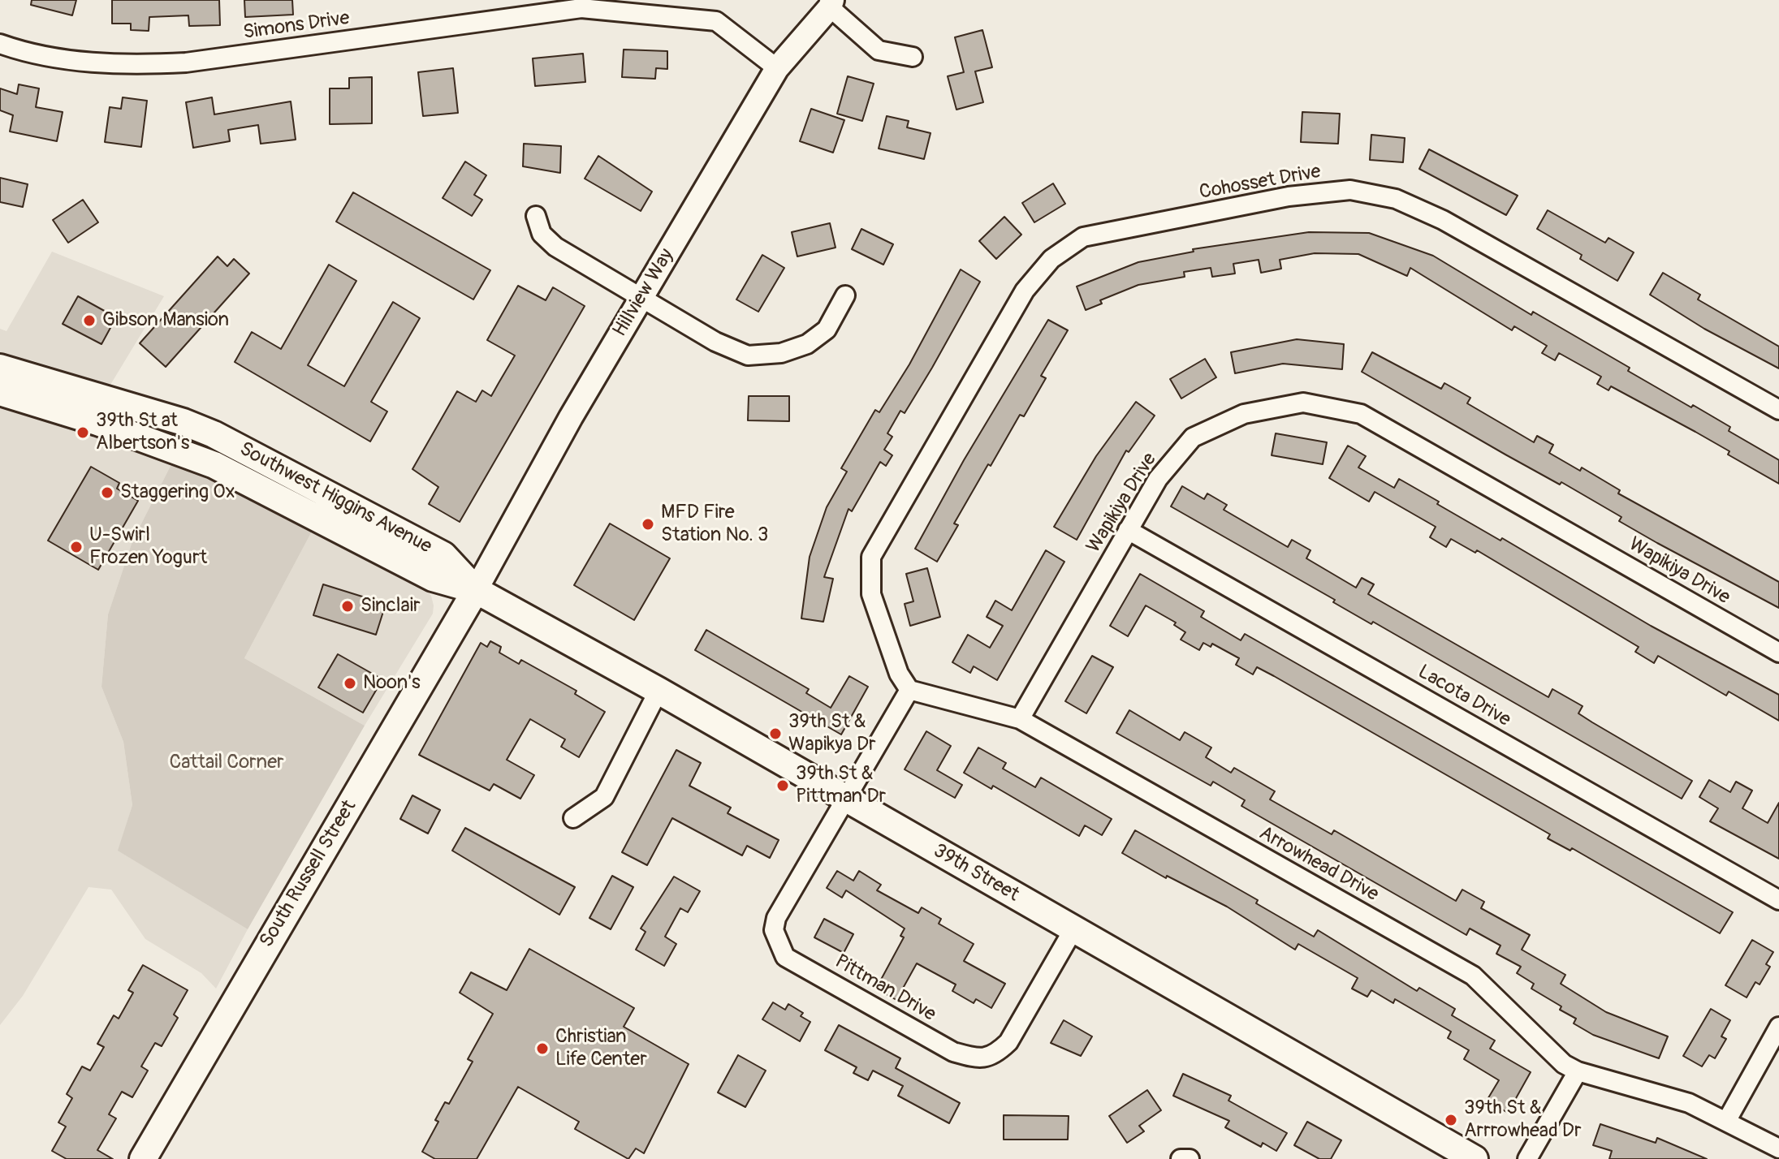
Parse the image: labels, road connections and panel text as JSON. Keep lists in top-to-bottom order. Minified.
{"streets":{"main road":["Southwest Higgins Avenue","39th Street","South Russell Street"],"street":["Simons Drive","Cohosset Drive","Hillview Way","Wapikiya Drive","Lacota Drive","Arrowhead Drive","Pittman Drive"]},"crossings":[["Simons Drive","Hillview Way"],["Hillview Way","Southwest Higgins Avenue"],["Hillview Way","39th Street"],["Hillview Way","South Russell Street"],["Southwest Higgins Avenue","39th Street"],["Southwest Higgins Avenue","South Russell Street"],["Wapikiya Drive","Lacota Drive"],["Wapikiya Drive","Arrowhead Drive"],["39th Street","South Russell Street"],["39th Street","Pittman Drive"]],"parks":["Cattail Corner"],"places":["Gibson Mansion","39th St at Albertson's","Staggering Ox","MFD Fire Station No. 3","U-Swirl Frozen Yogurt","Sinclair","Noon's","39th St & Wapikya Dr","39th St & Pittman Dr","Christian Life Center","39th St & Arrrowhead Dr"]}
